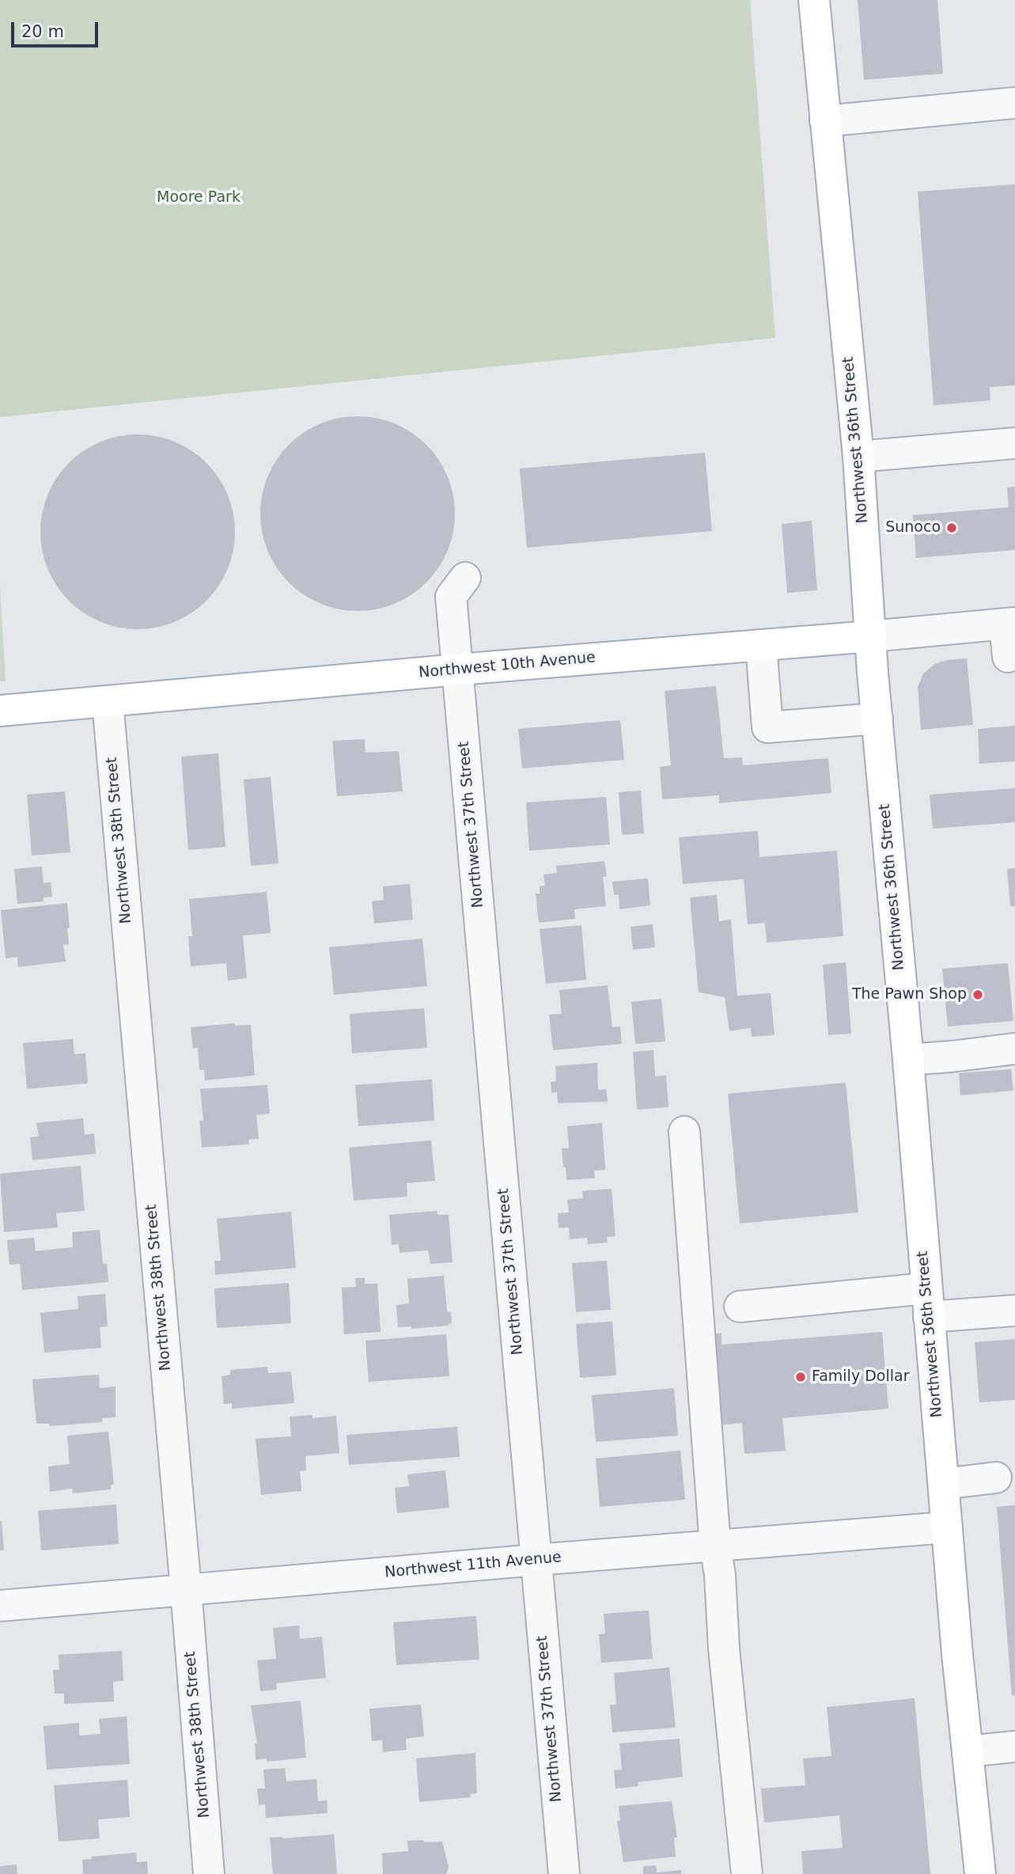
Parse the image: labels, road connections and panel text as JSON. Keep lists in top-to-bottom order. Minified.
{"streets":{"main road":["Northwest 36th Street","Northwest 10th Avenue"],"street":["Northwest 37th Street","Northwest 38th Street","Northwest 11th Avenue"]},"crossings":[["Northwest 36th Street","Northwest 10th Avenue"],["Northwest 36th Street","Northwest 11th Avenue"],["Northwest 10th Avenue","Northwest 37th Street"],["Northwest 10th Avenue","Northwest 38th Street"],["Northwest 37th Street","Northwest 11th Avenue"],["Northwest 38th Street","Northwest 11th Avenue"]],"parks":["Moore Park"],"places":["Sunoco","The Pawn Shop","Family Dollar"],"scale_bar":"20 m"}
